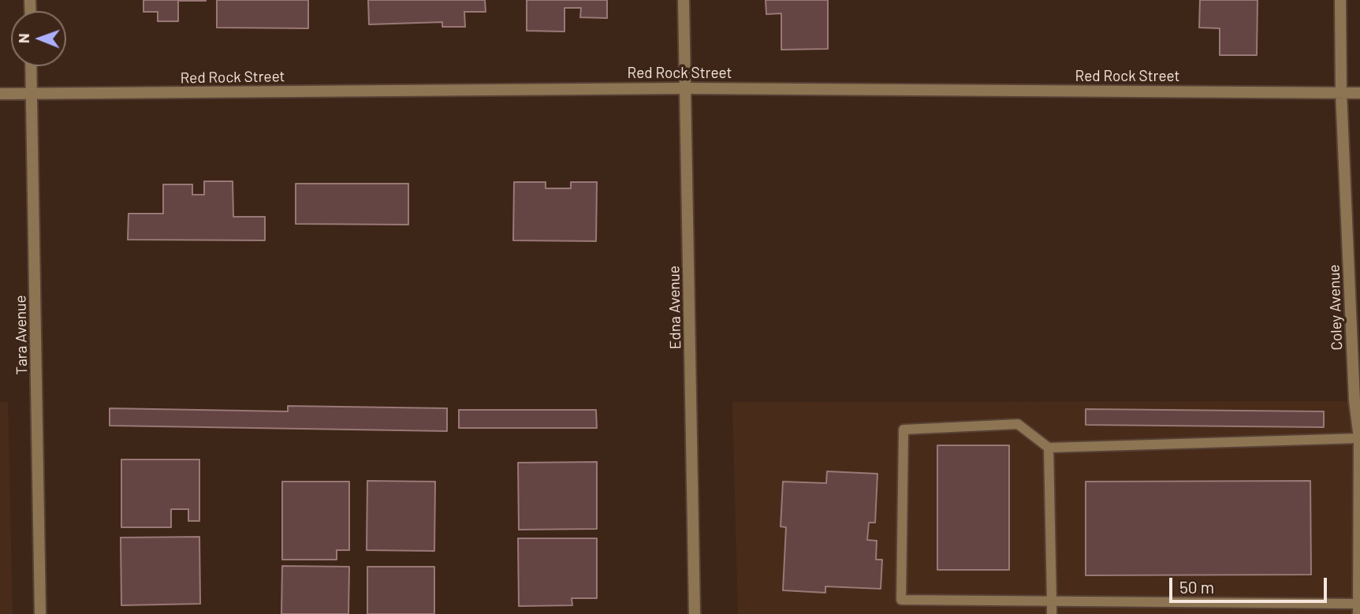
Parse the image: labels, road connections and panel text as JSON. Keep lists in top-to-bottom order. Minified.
{"streets":{"street":["Red Rock Street","Edna Avenue","Coley Avenue","Tara Avenue"]},"crossings":[["Red Rock Street","Edna Avenue"],["Red Rock Street","Coley Avenue"],["Red Rock Street","Tara Avenue"]],"scale_bar":"50 m","north":"left"}
